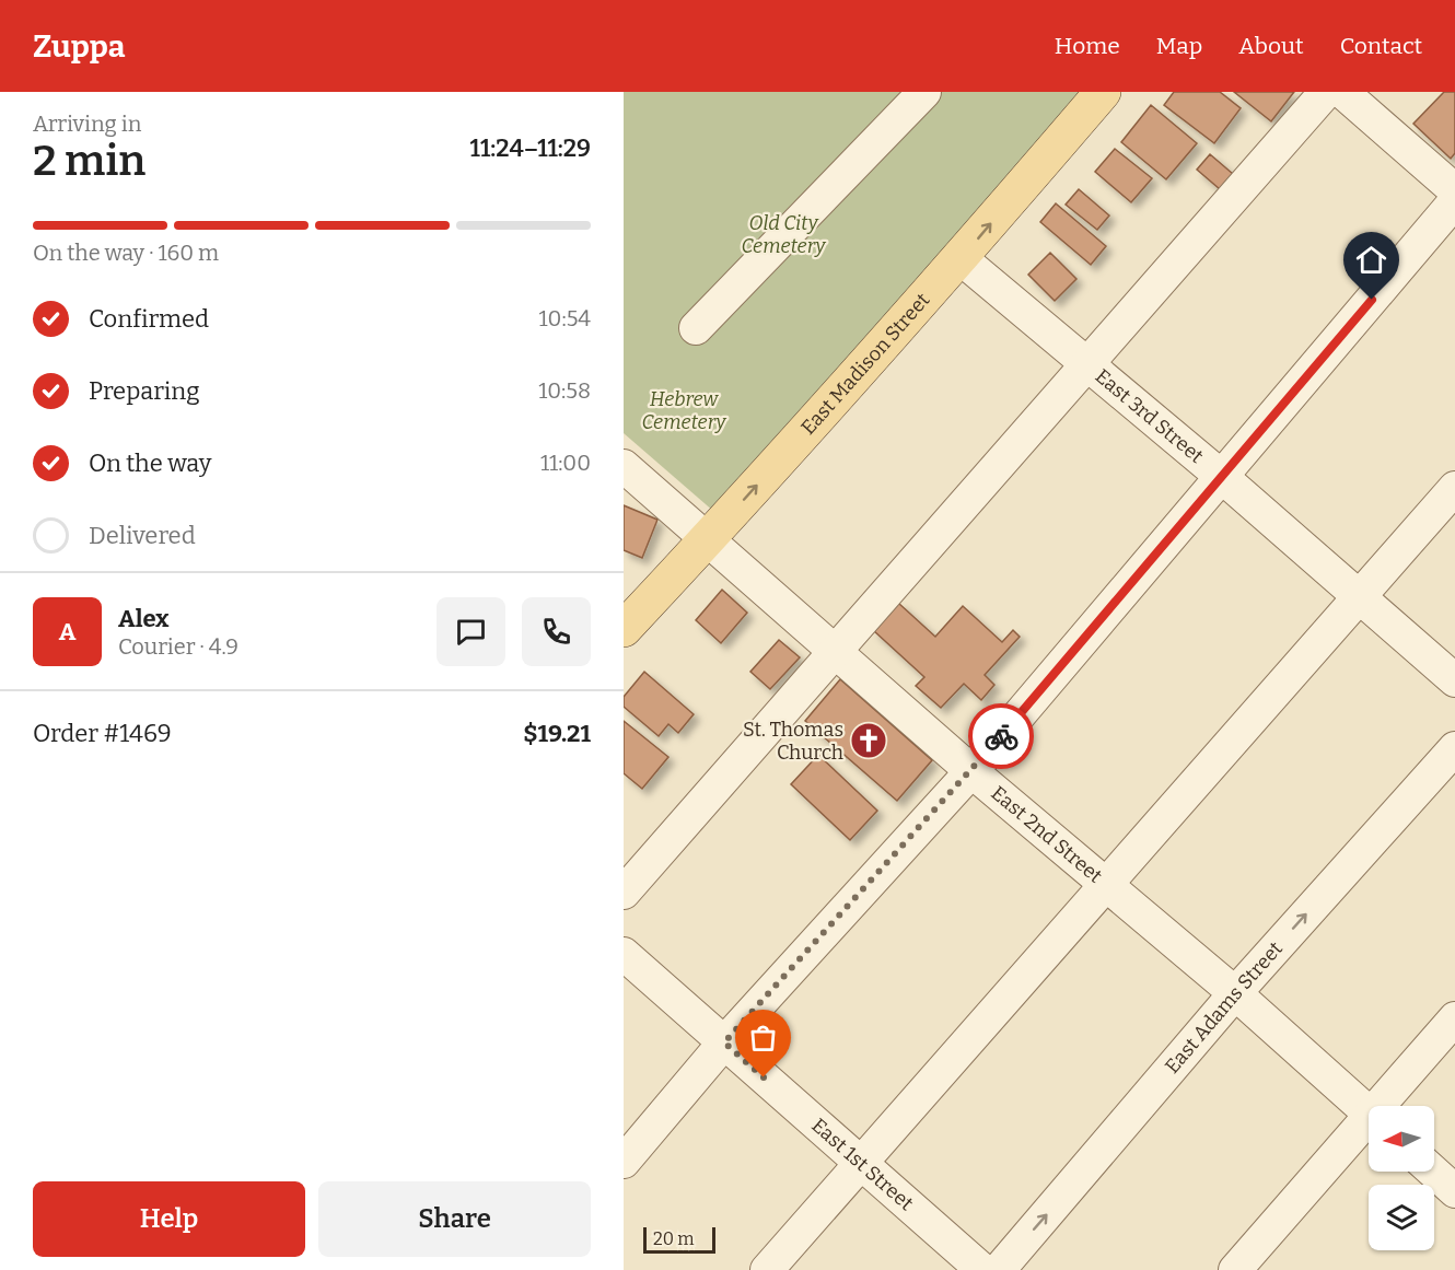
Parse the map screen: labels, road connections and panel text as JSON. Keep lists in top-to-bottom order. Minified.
{"streets":{"main road":["East Madison Street"],"street":["East 3rd Street","East 2nd Street","East Adams Street","East 1st Street"]},"crossings":[["East Madison Street","East 3rd Street"],["East Madison Street","East 2nd Street"],["East 2nd Street","East Adams Street"]],"one_way":["East Madison Street"],"parks":["Old City Cemetery","Hebrew Cemetery"],"places":{"church":["St. Thomas Church"]},"scale_bar":"20 m","north":"left","page":{"header":"Zuppa","nav":["Home","Map","About","Contact"],"heading":["2 min","Arriving in","11:24–11:29"],"panel":["Alex","Courier · 4.9","Order #1469","$19.21"],"bar":"On the way · 160 m","list":[["Confirmed","10:54"],["Preparing","10:58"],["On the way","11:00"],"Delivered"],"round":"A","buttons":["Help","Share"],"scale":"20 m"}}
